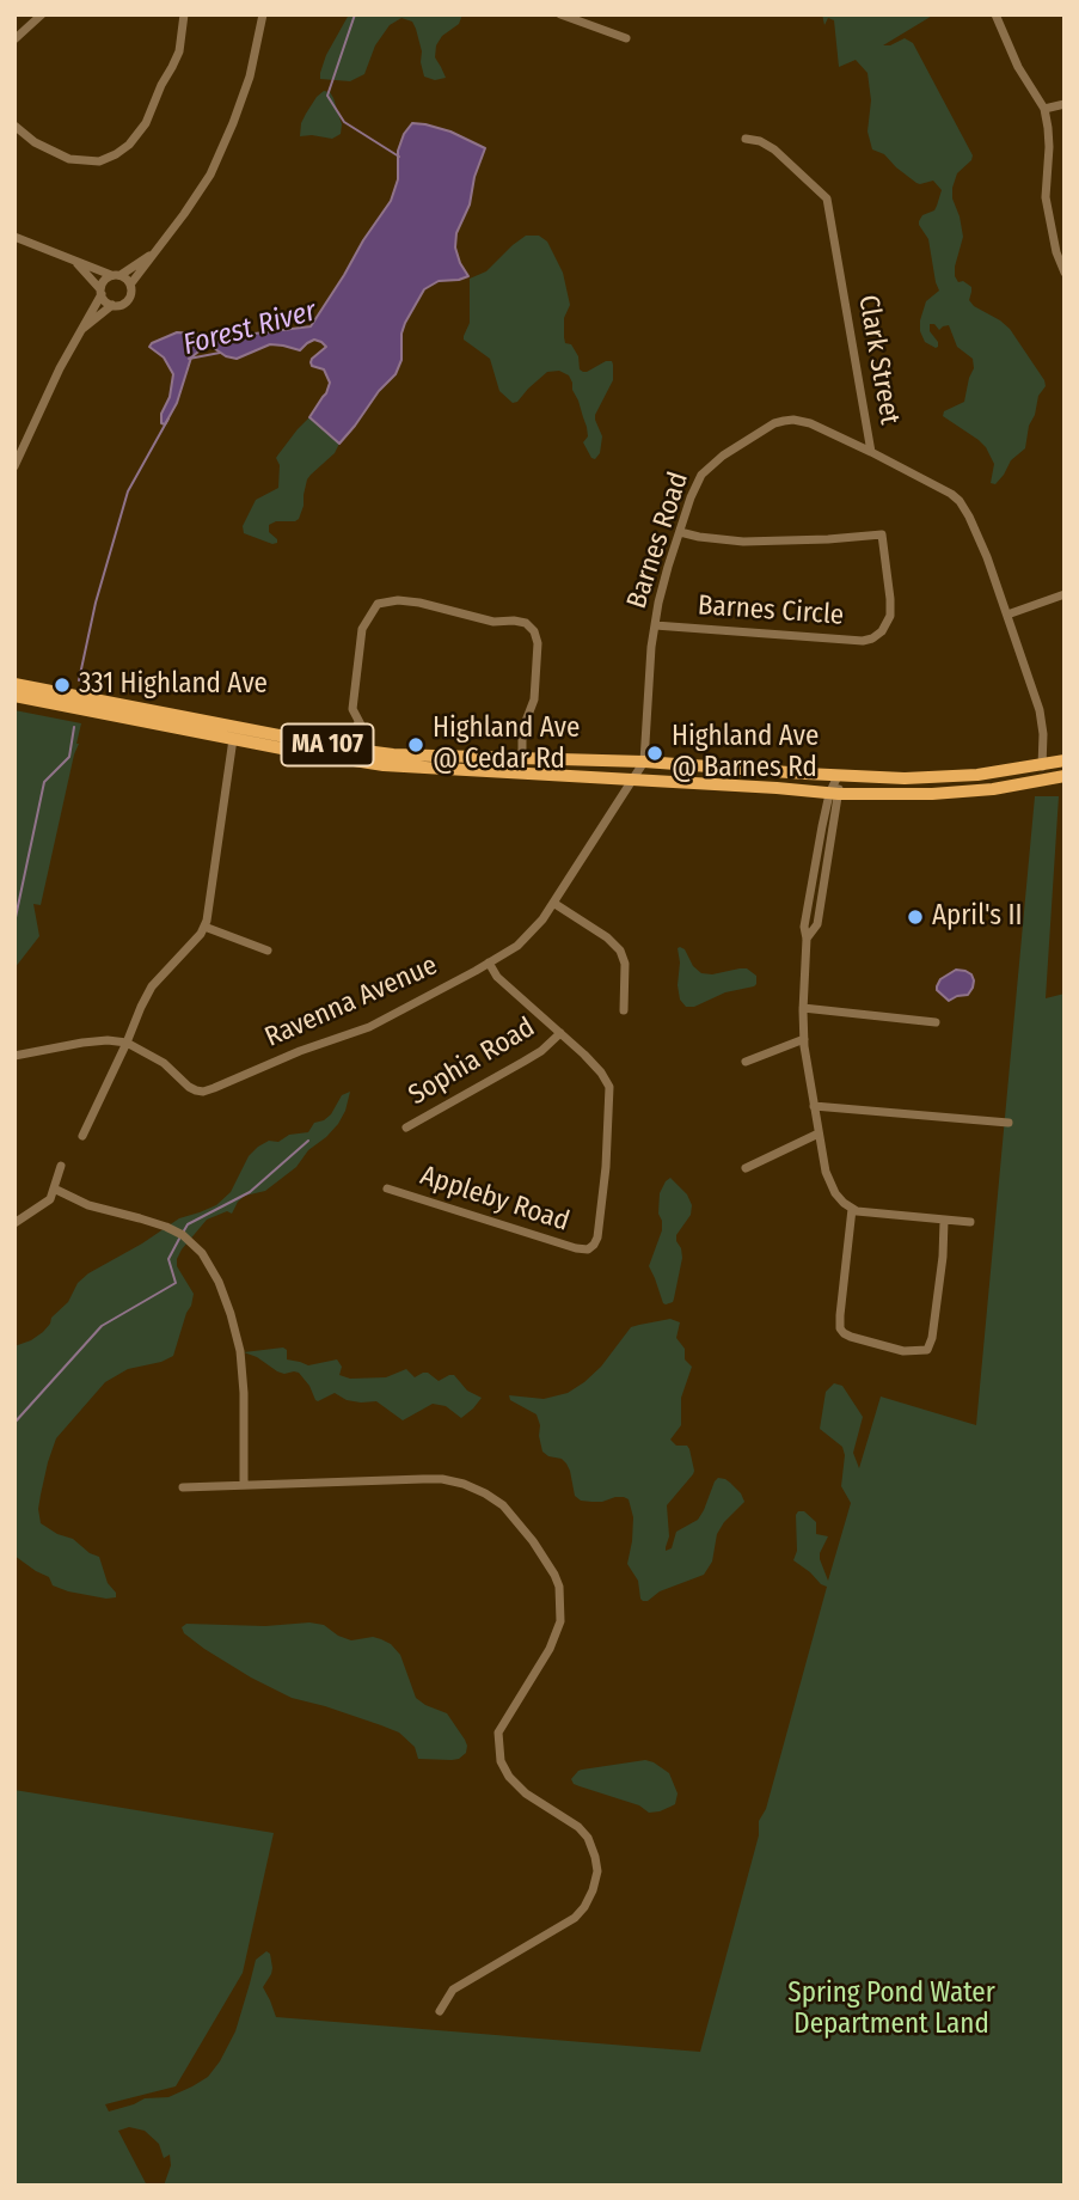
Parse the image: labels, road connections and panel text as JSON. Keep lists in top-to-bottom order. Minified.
{"streets":{"main road":["MA 107"],"street":["Clark Street","Barnes Road","Barnes Circle","Ravenna Avenue","Sophia Road","Appleby Road"]},"crossings":[["Clark Street","Barnes Road"],["Clark Street","MA 107"],["Barnes Road","Barnes Circle"],["Barnes Road","MA 107"],["Barnes Road","Ravenna Avenue"],["MA 107","Ravenna Avenue"],["Sophia Road","Appleby Road"]],"water":["Forest River"],"parks":["Spring Pond Water Department Land"],"places":["331 Highland Ave","Highland Ave @ Cedar Rd","Highland Ave @ Barnes Rd","April's II"]}
